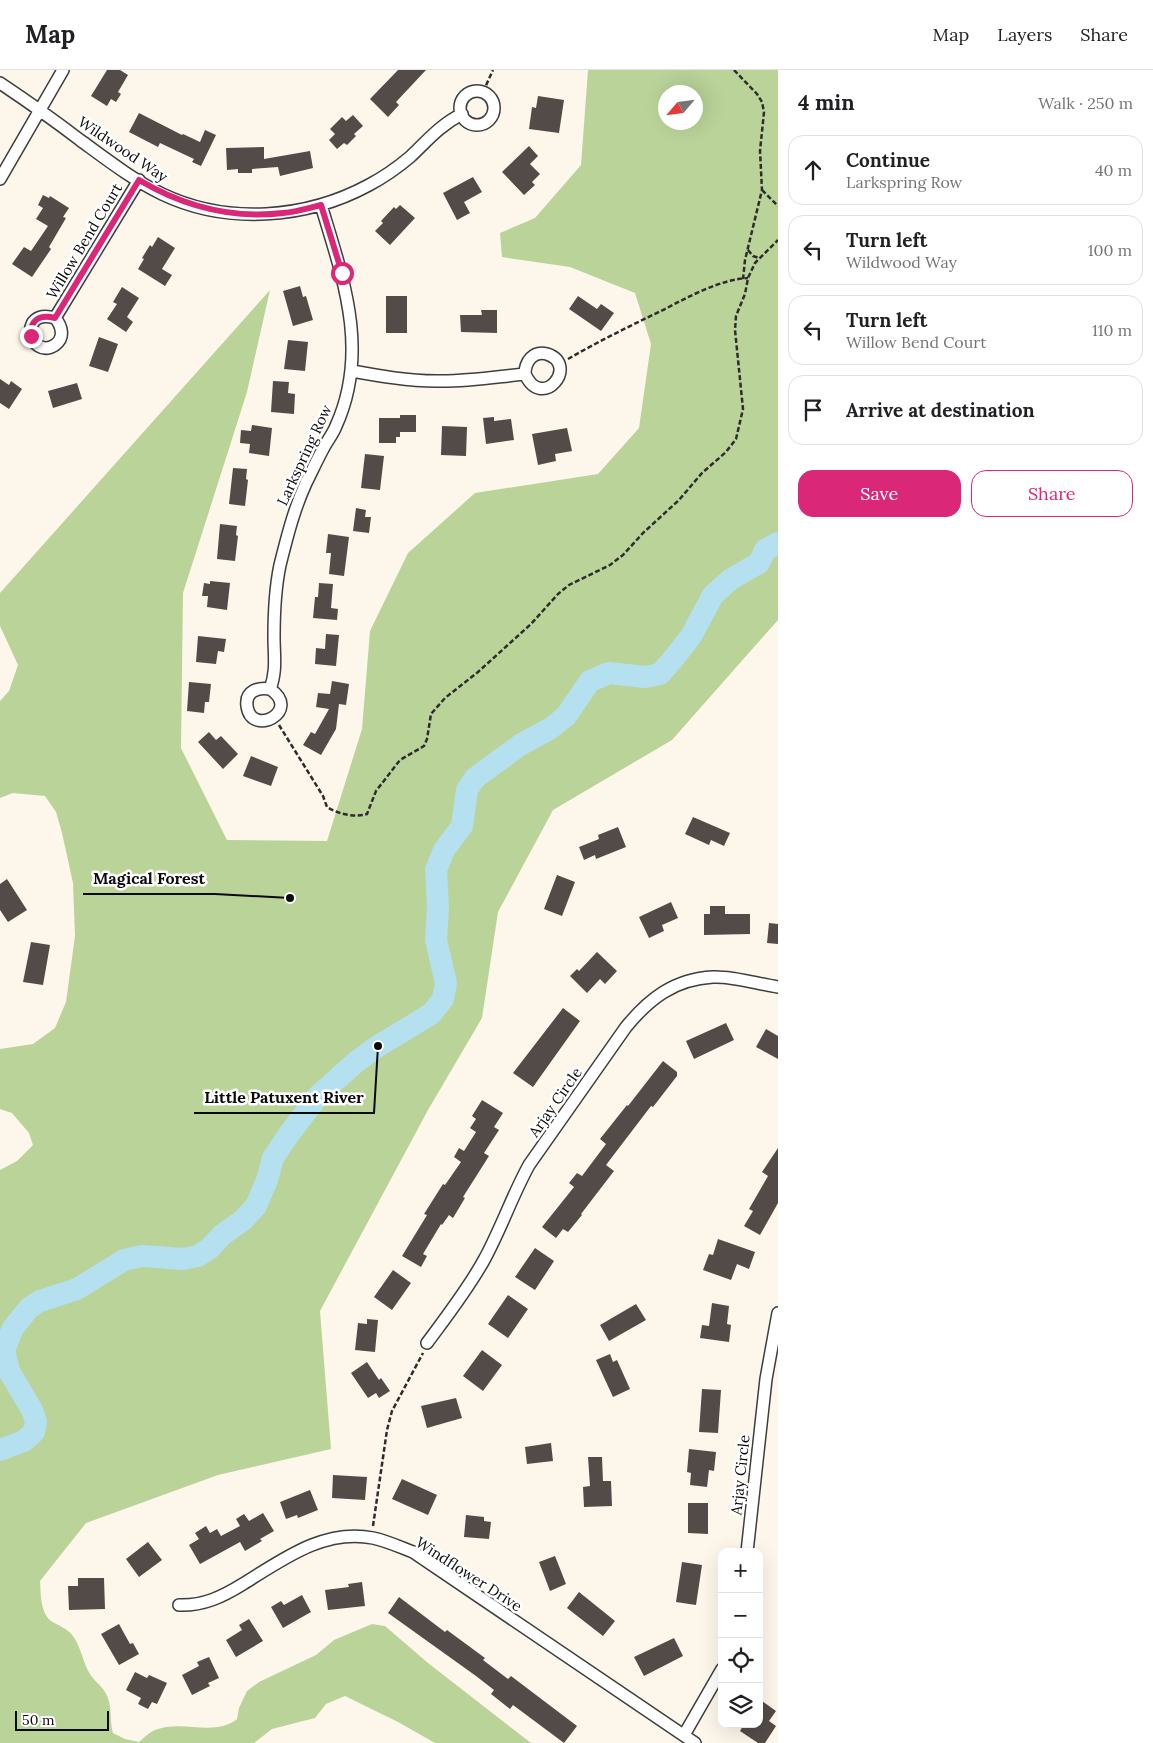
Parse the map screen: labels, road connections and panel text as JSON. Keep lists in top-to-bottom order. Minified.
{"streets":{"street":["Wildwood Way","Willow Bend Court","Larkspring Row","Arjay Circle","Windflower Drive"]},"crossings":[["Wildwood Way","Willow Bend Court"],["Wildwood Way","Larkspring Row"]],"places":["Magical Forest","Little Patuxent River"],"scale_bar":"50 m","north":"bottom left","page":{"header":"Map","nav":["Map","Layers","Share"],"heading":["4 min","Walk · 250 m"],"list":[["Continue","Larkspring Row","40 m"],["Turn left","Wildwood Way","100 m"],["Turn left","Willow Bend Court","110 m"],"Arrive at destination"],"buttons":["Save","Share"],"map_buttons":["+","−"],"scale":"50 m"}}
